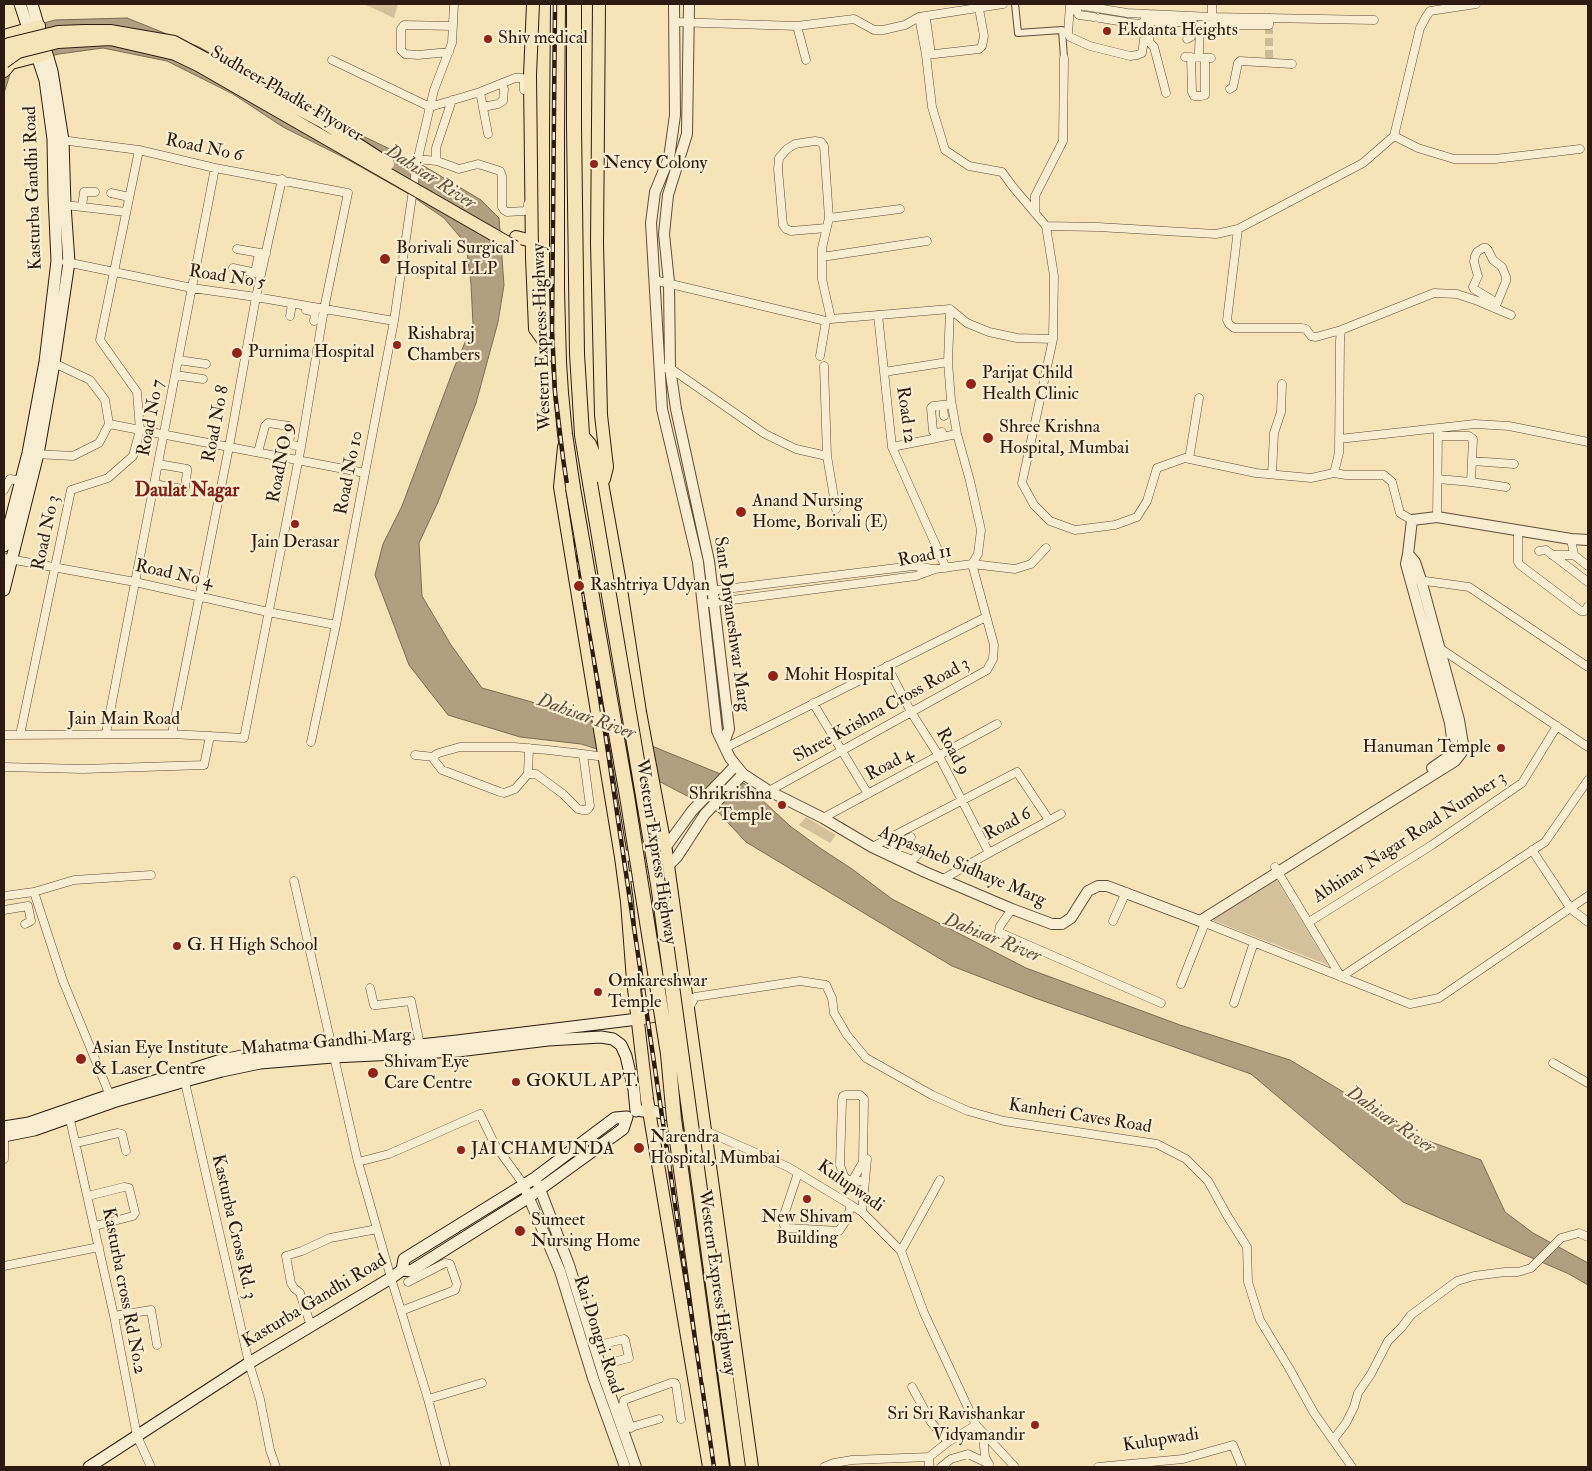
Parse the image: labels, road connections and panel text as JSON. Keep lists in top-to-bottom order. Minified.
{"streets":{"highway":["Western Express Highway"],"main road":["Sudheer Phadke Flyover","Kasturba Gandhi Road","Mahatma Gandhi Marg","Kulupwadi"],"street":["Road No 6","Road No 5","Road 12","Road No 7","Road No 8","RoadNO 9","Road No 10","Road No 3","Road 11","Road No 4","Sant Dnyaneshwar Marg","Shree Krishna Cross Road 3","Jain Main Road","Road 9","Road 4","Road 6","Abhinav Nagar Road Number 3","Appasaheb Sidhaye Marg","Kanheri Caves Road","Kasturba Cross Rd. 3","Kasturba cross Rd No.2","Rai Dongri Road"]},"crossings":[["Road No 6","Kasturba Gandhi Road"],["Road No 6","Road No 7"],["Road No 6","Road No 8"],["Road No 6","RoadNO 9"],["Road No 6","Road No 3"],["Kasturba Gandhi Road","Road No 5"],["Kasturba Gandhi Road","Road No 4"],["Kasturba Gandhi Road","Mahatma Gandhi Marg"],["Kasturba Gandhi Road","Kulupwadi"],["Kasturba Gandhi Road","Kasturba Cross Rd. 3"],["Kasturba Gandhi Road","Kasturba cross Rd No.2"],["Kasturba Gandhi Road","Rai Dongri Road"],["Road No 5","Road No 7"],["Road No 5","Road No 8"],["Road No 5","RoadNO 9"],["Road No 5","Road No 10"],["Road No 5","Road No 3"],["Road 12","Road 11"],["Road No 7","Road No 4"],["Road No 7","Jain Main Road"],["Road No 8","Road No 4"],["Road No 8","Jain Main Road"],["RoadNO 9","Road No 4"],["RoadNO 9","Jain Main Road"],["Road No 10","Road No 4"],["Road No 3","Road No 4"],["Road No 3","Jain Main Road"],["Road 11","Sant Dnyaneshwar Marg"],["Road 11","Shree Krishna Cross Road 3"],["Sant Dnyaneshwar Marg","Appasaheb Sidhaye Marg"],["Shree Krishna Cross Road 3","Road 9"],["Shree Krishna Cross Road 3","Appasaheb Sidhaye Marg"],["Road 9","Road 4"],["Road 9","Road 6"],["Road 4","Appasaheb Sidhaye Marg"],["Road 6","Appasaheb Sidhaye Marg"],["Mahatma Gandhi Marg","Kulupwadi"]],"districts":["Daulat Nagar"],"water":["Dahisar River"],"places":["Ekdanta Heights","Shiv medical","Nency Colony","Borivali Surgical Hospital LLP","Rishabraj Chambers","Purnima Hospital","Parijat Child Health Clinic","Shree Krishna Hospital, Mumbai","Anand Nursing Home, Borivali (E)","Jain Derasar","Rashtriya Udyan","Mohit Hospital","Hanuman Temple","Shrikrishna Temple","G. H High School","Omkareshwar Temple","Asian Eye Institute & Laser Centre","Shivam Eye Care Centre","GOKUL APT.","Narendra Hospital, Mumbai","JAI CHAMUNDA","New Shivam Building","Sumeet Nursing Home","Sri Sri Ravishankar Vidyamandir"]}
